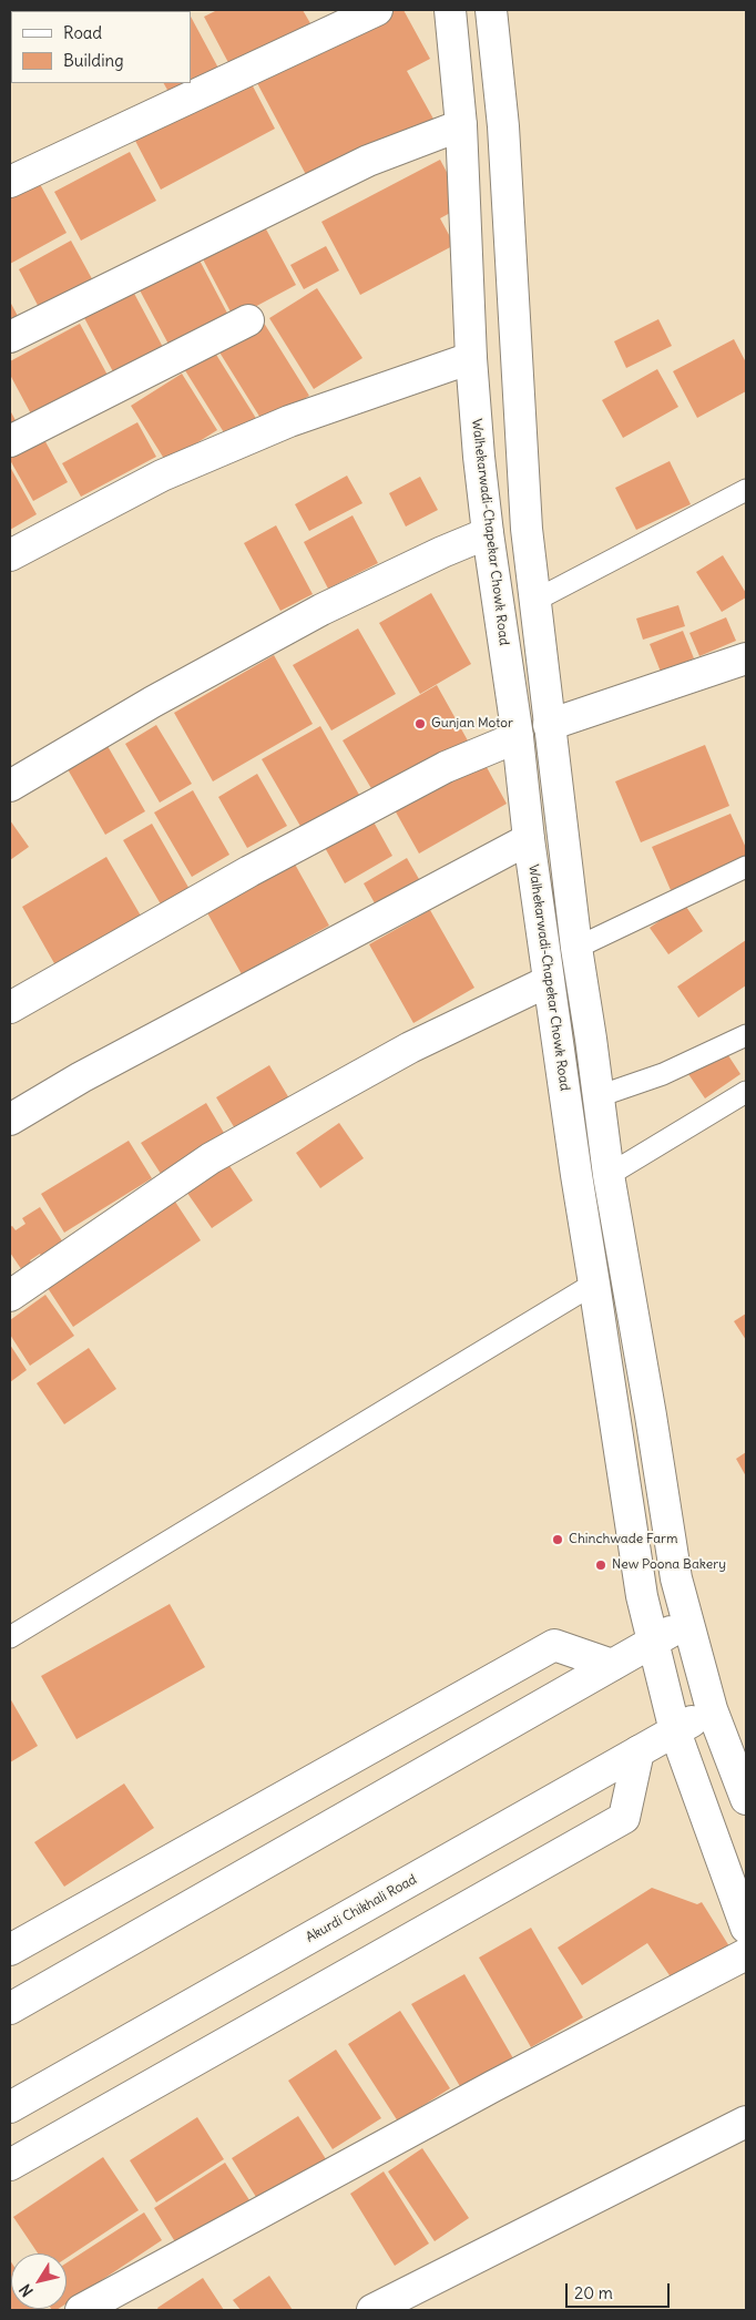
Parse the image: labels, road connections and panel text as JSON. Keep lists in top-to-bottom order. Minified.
{"streets":{"street":["Walhekarwadi-Chapekar Chowk Road","Akurdi Chikhali Road"]},"crossings":[["Walhekarwadi-Chapekar Chowk Road","Akurdi Chikhali Road"]],"places":["Gunjan Motor","Chinchwade Farm","New Poona Bakery"],"legend":["Road","Building"],"scale_bar":"20 m","north":"bottom left"}
